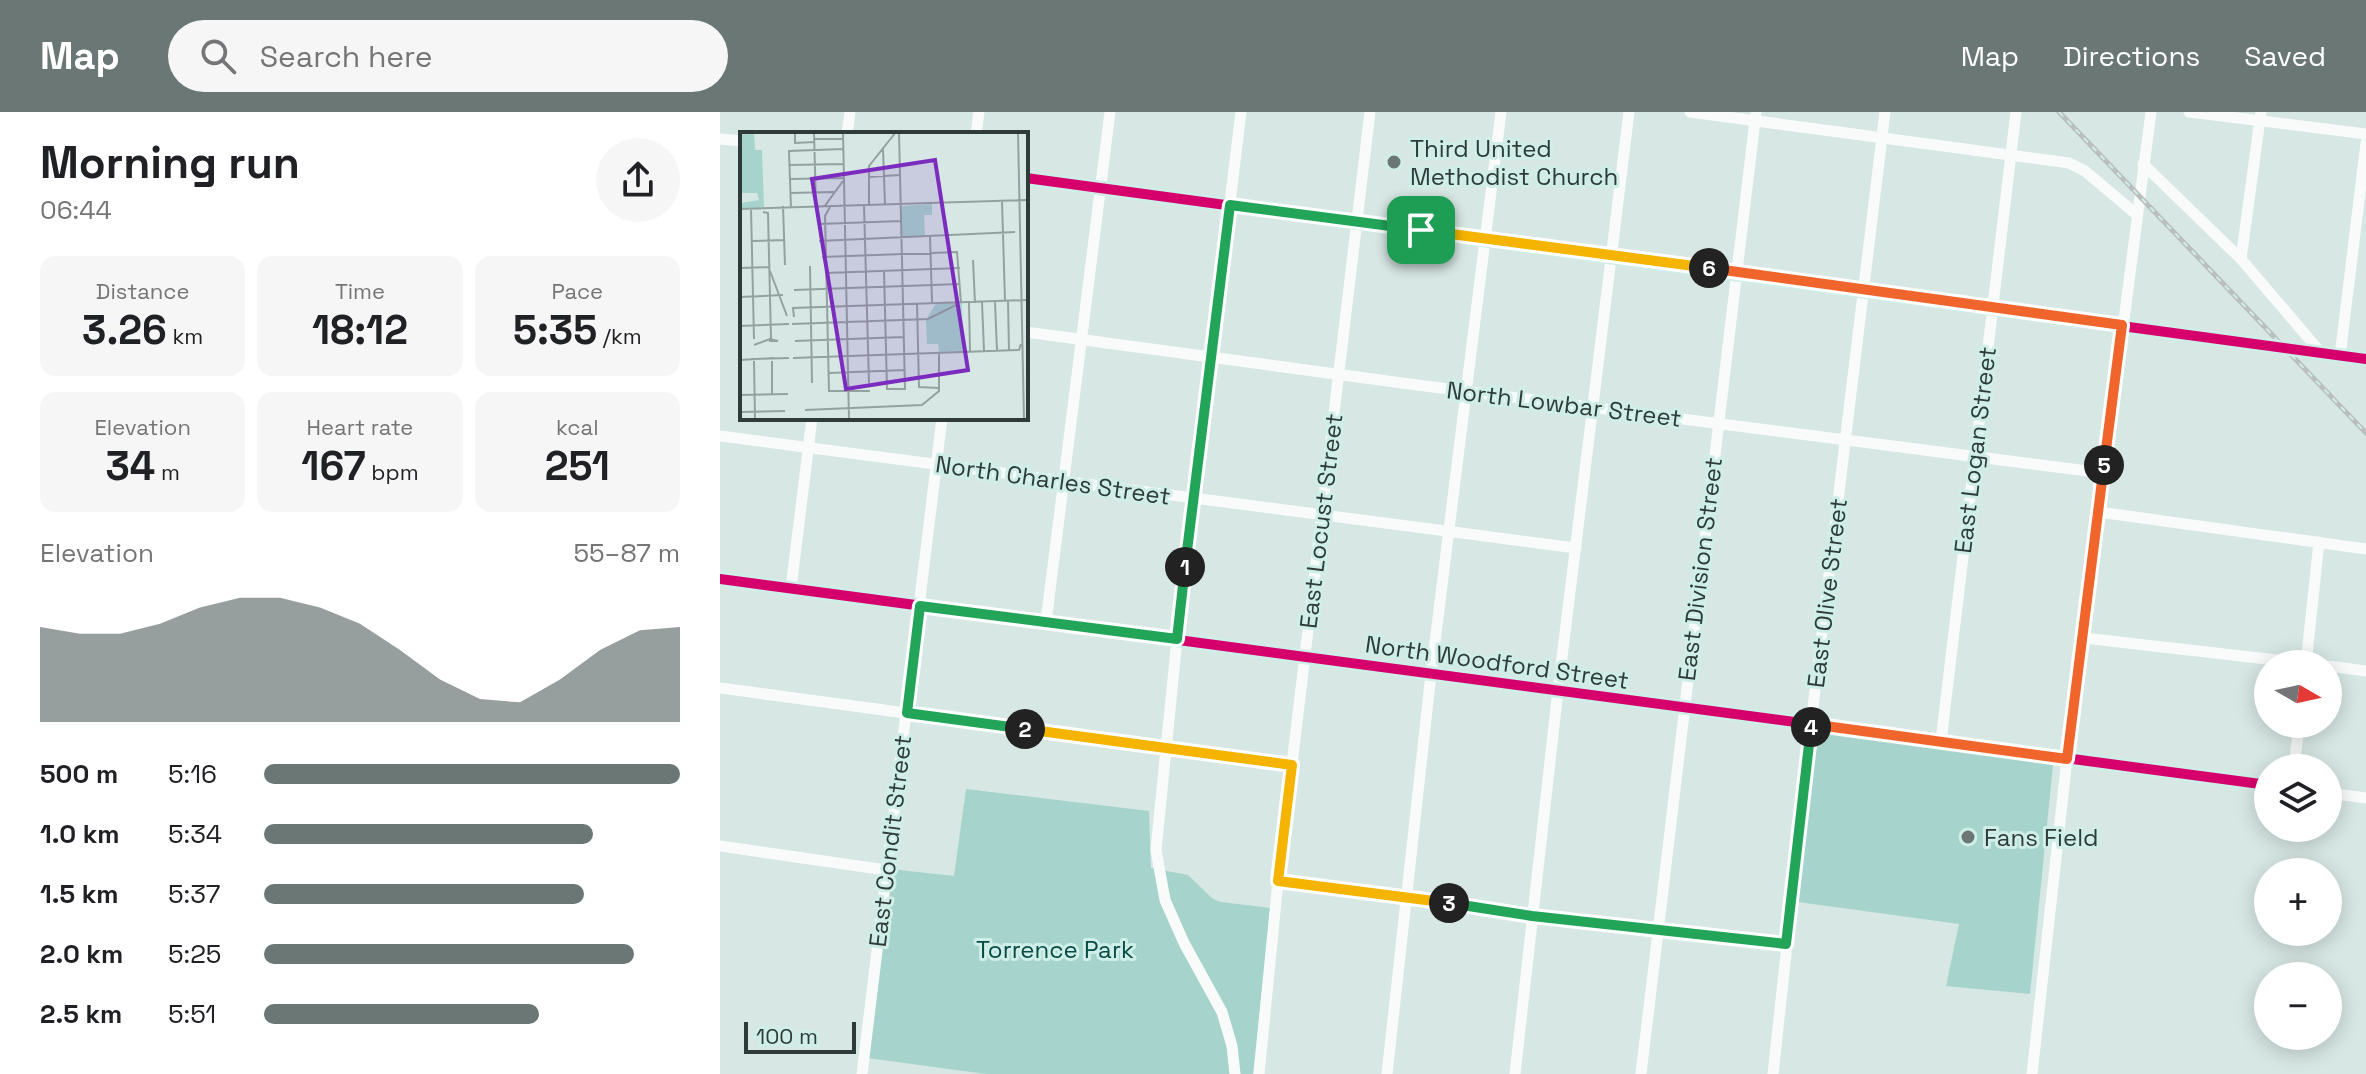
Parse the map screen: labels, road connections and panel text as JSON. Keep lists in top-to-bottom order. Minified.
{"streets":{"street":["North Lowbar Street","East Logan Street","North Charles Street","East Locust Street","East Division Street","East Olive Street","North Woodford Street","East Condit Street"]},"crossings":[["North Lowbar Street","East Logan Street"],["North Lowbar Street","East Locust Street"],["North Lowbar Street","East Division Street"],["North Lowbar Street","East Olive Street"],["East Logan Street","North Woodford Street"],["North Charles Street","East Locust Street"],["North Charles Street","East Condit Street"],["East Locust Street","North Woodford Street"],["East Division Street","North Woodford Street"],["East Olive Street","North Woodford Street"],["North Woodford Street","East Condit Street"]],"parks":["Torrence Park"],"places":["Third United Methodist Church","Fans Field"],"scale_bar":"100 m","north":"right","page":{"header":"Map","search":"Search here","nav":["Map","Directions","Saved"],"heading":["Morning run","06:44"],"stats":[["Distance","3.26 km"],["Time","18:12"],["Pace","5:35 /km"],["Elevation","34 m"],["Heart rate","167 bpm"],["kcal","251"]],"pins":["6","5","1","4","2","3"],"chart":["Elevation","55–87 m"],"map_buttons":["+","−"],"list":[{"name":"500 m","note":"5:16"},{"name":"1.0 km","note":"5:34"},{"name":"1.5 km","note":"5:37"},{"name":"2.0 km","note":"5:25"},{"name":"2.5 km","note":"5:51"}],"scale":"100 m"}}
